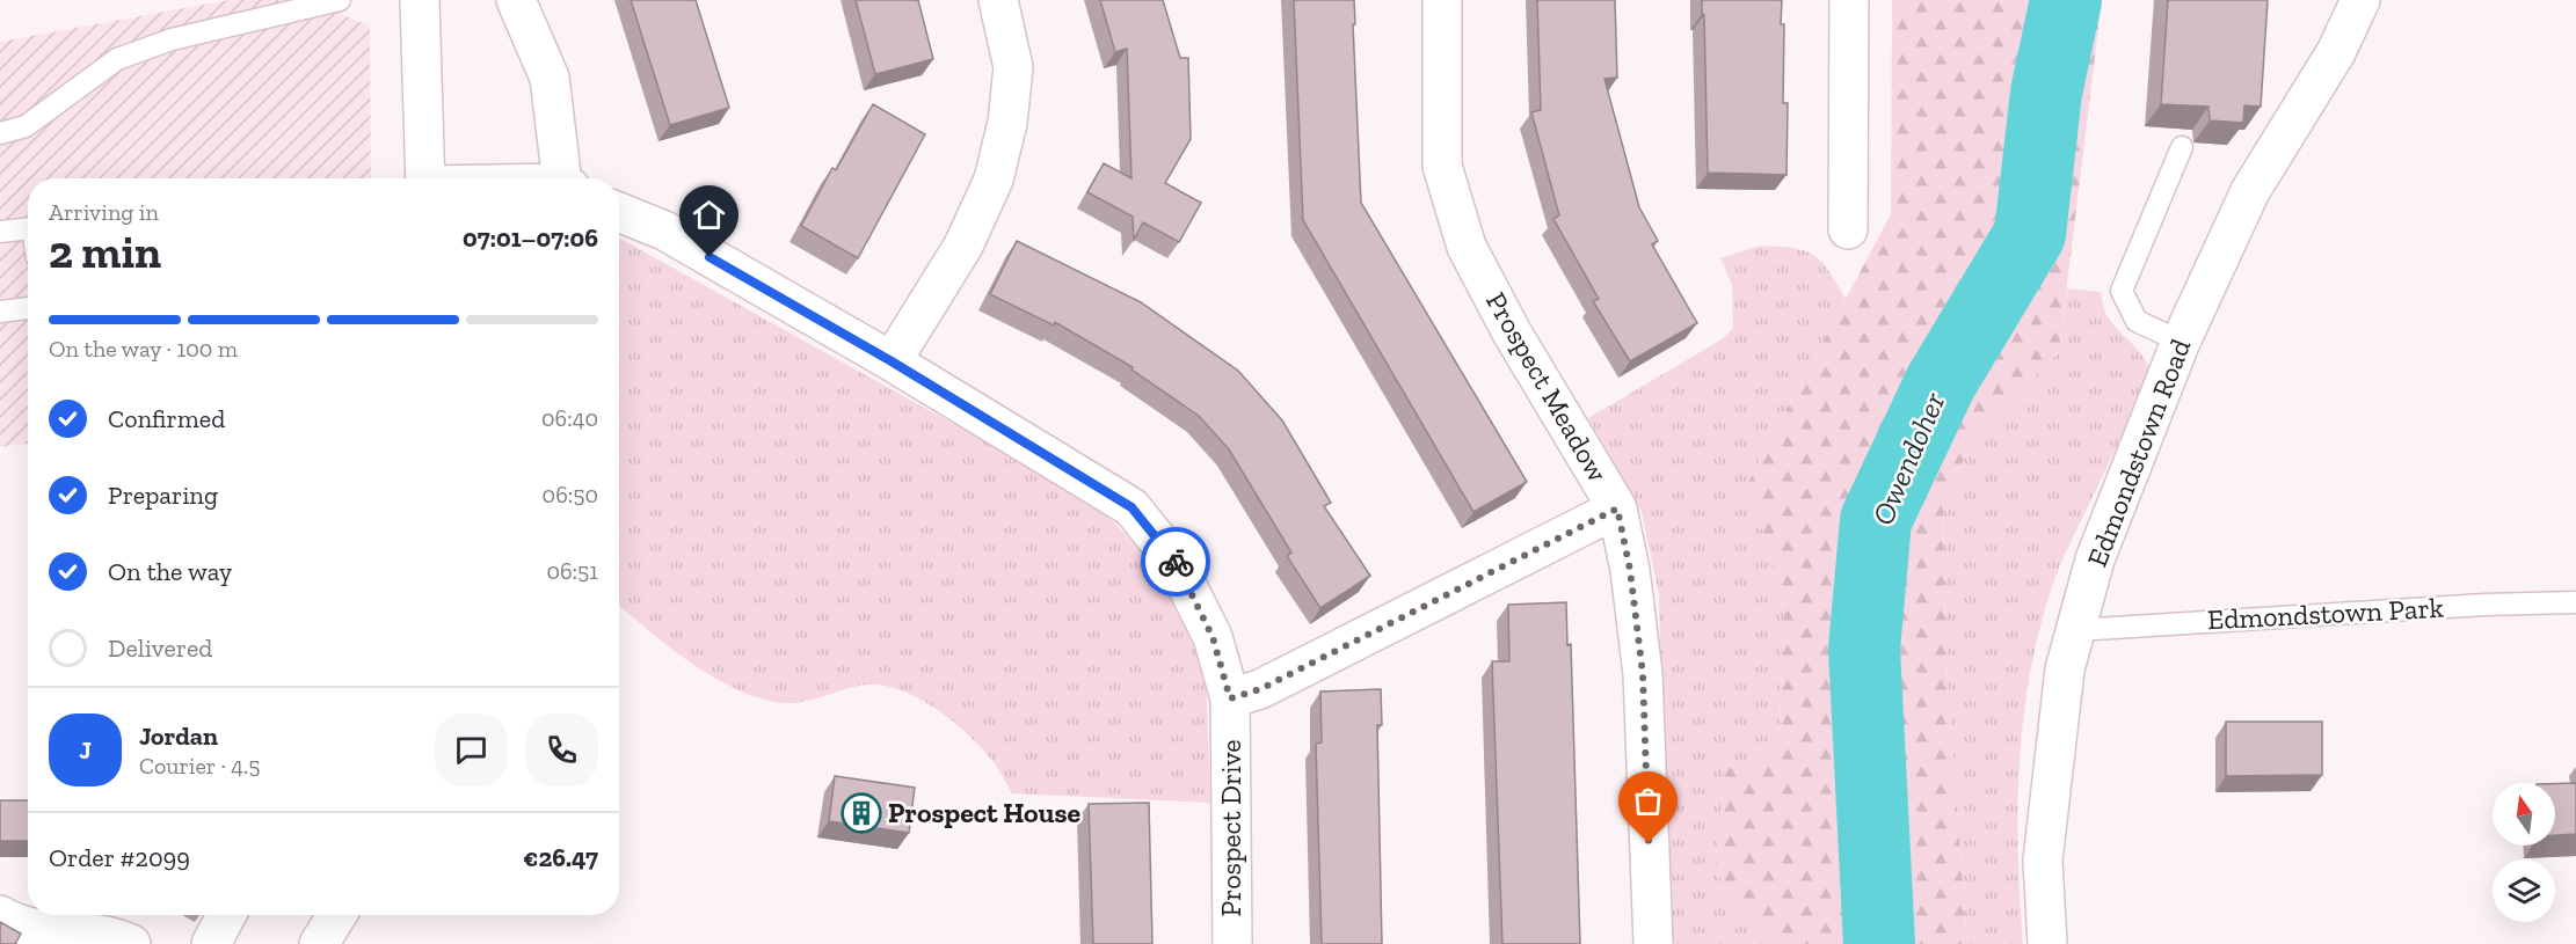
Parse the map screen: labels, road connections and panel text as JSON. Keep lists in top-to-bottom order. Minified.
{"streets":{"street":["Prospect Meadow","Edmondstown Road","Prospect Drive"],"lane":["Edmondstown Park"]},"crossings":[["Edmondstown Road","Edmondstown Park"]],"water":["Owendoher"],"places":{"building":["Prospect House"]},"north":"top","page":{"heading":["2 min","Arriving in","07:01–07:06"],"panel":["Jordan","Courier · 4.5","Order #2099","€26.47"],"bar":"On the way · 100 m","list":[["Confirmed","06:40"],["Preparing","06:50"],["On the way","06:51"],"Delivered"],"round":"J"}}
